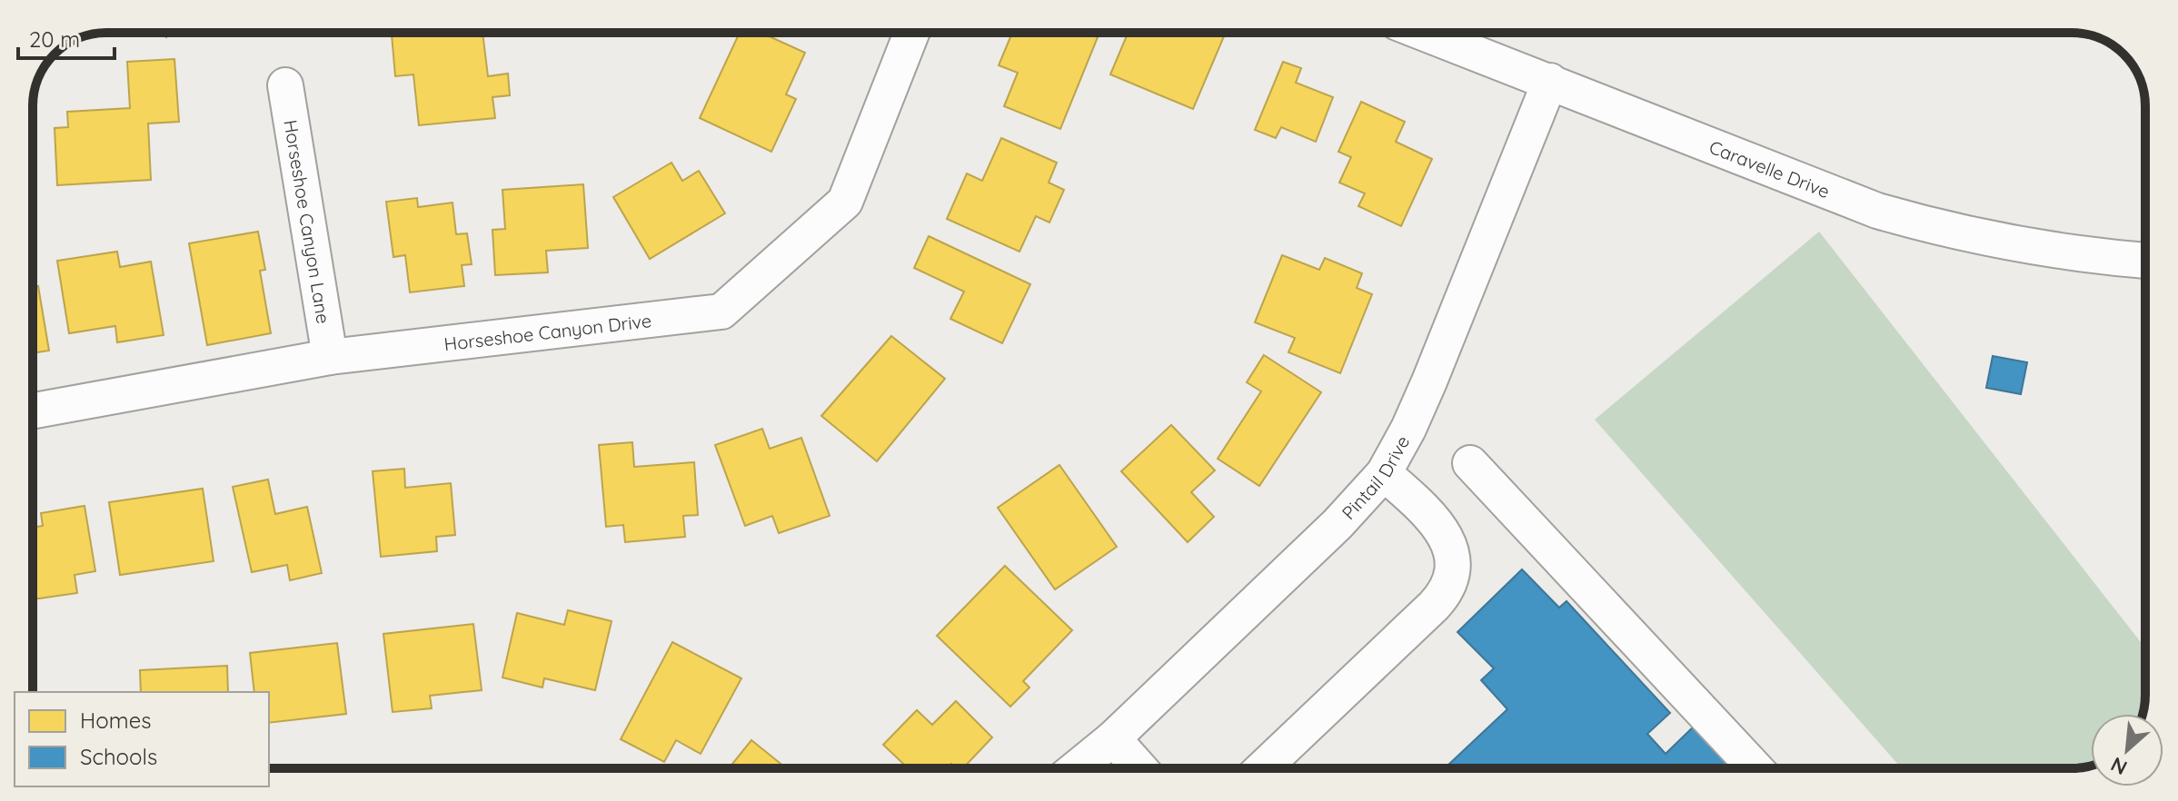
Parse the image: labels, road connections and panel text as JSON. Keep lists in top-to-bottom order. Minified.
{"streets":{"street":["Caravelle Drive","Horseshoe Canyon Lane","Horseshoe Canyon Drive","Pintail Drive"]},"crossings":[["Caravelle Drive","Pintail Drive"],["Horseshoe Canyon Lane","Horseshoe Canyon Drive"]],"legend":["Homes","Schools"],"scale_bar":"20 m","north":"bottom left"}
